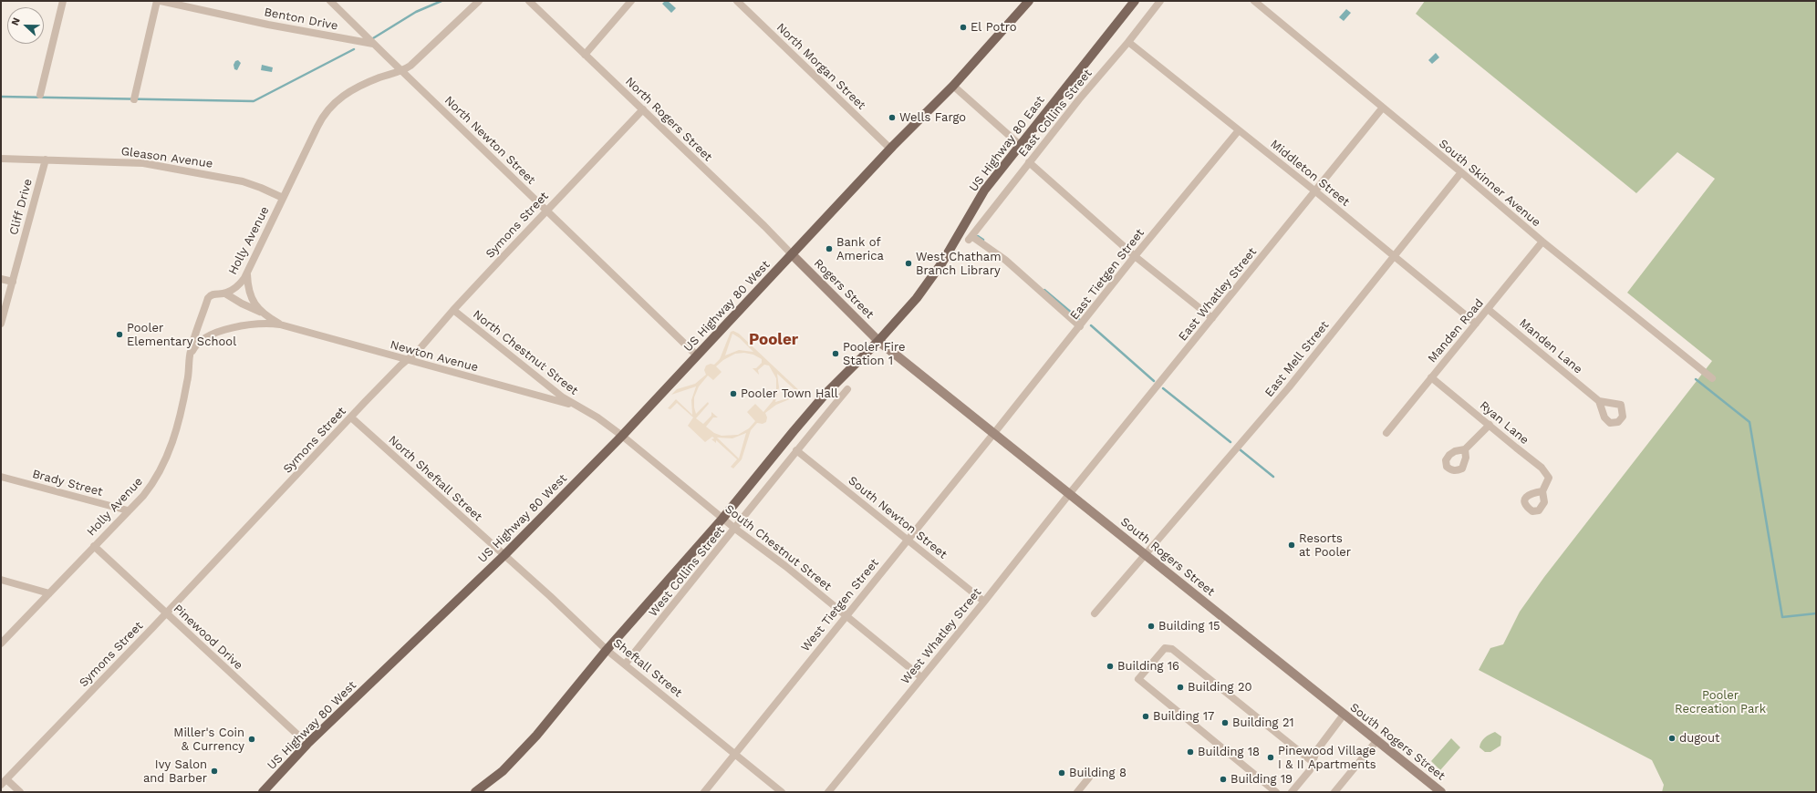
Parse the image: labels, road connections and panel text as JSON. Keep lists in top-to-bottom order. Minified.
{"streets":{"main road":["US Highway 80 East","US Highway 80 West"],"street":["Benton Drive","North Morgan Street","East Collins Street","North Rogers Street","North Newton Street","Gleason Avenue","Middleton Street","South Skinner Avenue","Cliff Drive","Symons Street","Holly Avenue","East Tietgen Street","Rogers Street","East Whatley Street","Manden Road","Manden Lane","North Chestnut Street","Newton Avenue","East Mell Street","Ryan Lane","North Sheftall Street","Brady Street","South Newton Street","South Chestnut Street","South Rogers Street","West Collins Street","West Tietgen Street","West Whatley Street","Pinewood Drive","Sheftall Street"]},"crossings":[["Benton Drive","North Newton Street"],["East Collins Street","Middleton Street"],["East Collins Street","East Tietgen Street"],["North Rogers Street","Symons Street"],["North Rogers Street","Rogers Street"],["North Rogers Street","US Highway 80 West"],["North Newton Street","Symons Street"],["North Newton Street","Holly Avenue"],["North Newton Street","US Highway 80 West"],["US Highway 80 East","Rogers Street"],["US Highway 80 East","South Rogers Street"],["Gleason Avenue","Cliff Drive"],["Gleason Avenue","Holly Avenue"],["Middleton Street","East Tietgen Street"],["Middleton Street","East Whatley Street"],["Middleton Street","Manden Road"],["Middleton Street","East Mell Street"],["South Skinner Avenue","East Whatley Street"],["South Skinner Avenue","Manden Road"],["South Skinner Avenue","East Mell Street"],["Symons Street","North Chestnut Street"],["Symons Street","Newton Avenue"],["Symons Street","North Sheftall Street"],["Symons Street","Pinewood Drive"],["Holly Avenue","Newton Avenue"],["Holly Avenue","Brady Street"],["Holly Avenue","Pinewood Drive"],["East Tietgen Street","South Rogers Street"],["East Tietgen Street","West Tietgen Street"],["Rogers Street","US Highway 80 West"],["Rogers Street","South Rogers Street"],["East Whatley Street","South Rogers Street"],["East Whatley Street","West Whatley Street"],["US Highway 80 West","North Chestnut Street"],["US Highway 80 West","North Sheftall Street"],["US Highway 80 West","South Chestnut Street"],["US Highway 80 West","Pinewood Drive"],["US Highway 80 West","Sheftall Street"],["Manden Road","Manden Lane"],["Manden Road","Ryan Lane"],["North Chestnut Street","Newton Avenue"],["North Chestnut Street","South Chestnut Street"],["East Mell Street","South Rogers Street"],["North Sheftall Street","Sheftall Street"],["South Newton Street","West Collins Street"],["South Newton Street","West Tietgen Street"],["South Newton Street","West Whatley Street"],["South Chestnut Street","West Collins Street"],["South Chestnut Street","West Tietgen Street"],["South Chestnut Street","West Whatley Street"],["South Rogers Street","West Tietgen Street"],["South Rogers Street","West Whatley Street"],["West Collins Street","Sheftall Street"],["West Tietgen Street","Sheftall Street"]],"districts":["Pooler"],"parks":["Pooler Recreation Park"],"places":["El Potro","Wells Fargo","Bank of America","West Chatham Branch Library","Pooler Elementary School","Pooler Fire Station 1","Pooler Town Hall","Resorts at Pooler","Building 15","Building 16","Building 20","Building 17","Building 21","dugout","Miller's Coin & Currency","Building 18","Pinewood Village I & II Apartments","Ivy Salon and Barber","Building 8","Building 19"],"north":"left"}
